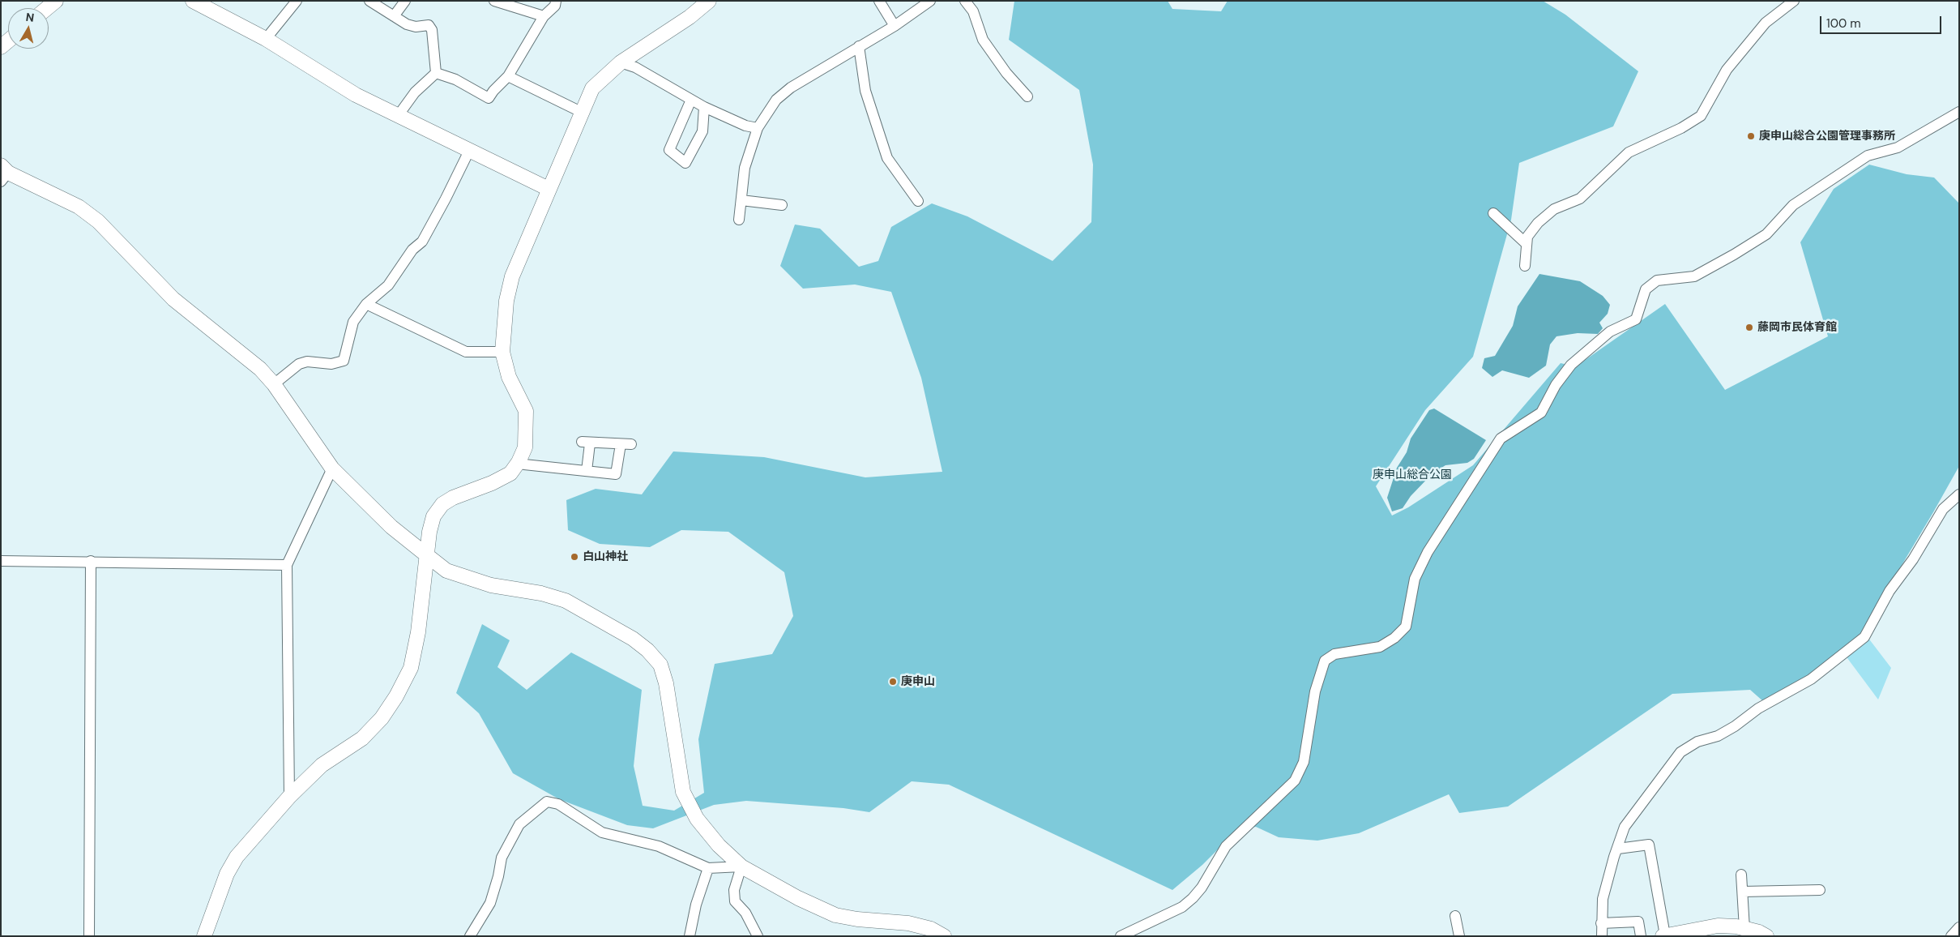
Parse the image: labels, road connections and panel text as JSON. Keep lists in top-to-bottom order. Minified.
{"parks":["庚申山総合公園"],"places":["庚申山総合公園管理事務所","藤岡市民体育館","白山神社","庚申山"],"scale_bar":"100 m","north":"top"}
